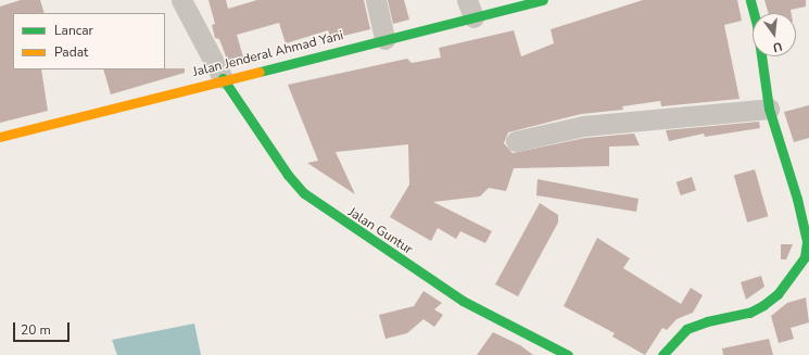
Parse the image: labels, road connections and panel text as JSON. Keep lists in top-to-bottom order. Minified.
{"streets":{"street":["Jalan Jenderal Ahmad Yani","Jalan Guntur"]},"crossings":[["Jalan Jenderal Ahmad Yani","Jalan Guntur"]],"legend":["Lancar","Padat"],"scale_bar":"20 m","north":"bottom"}
